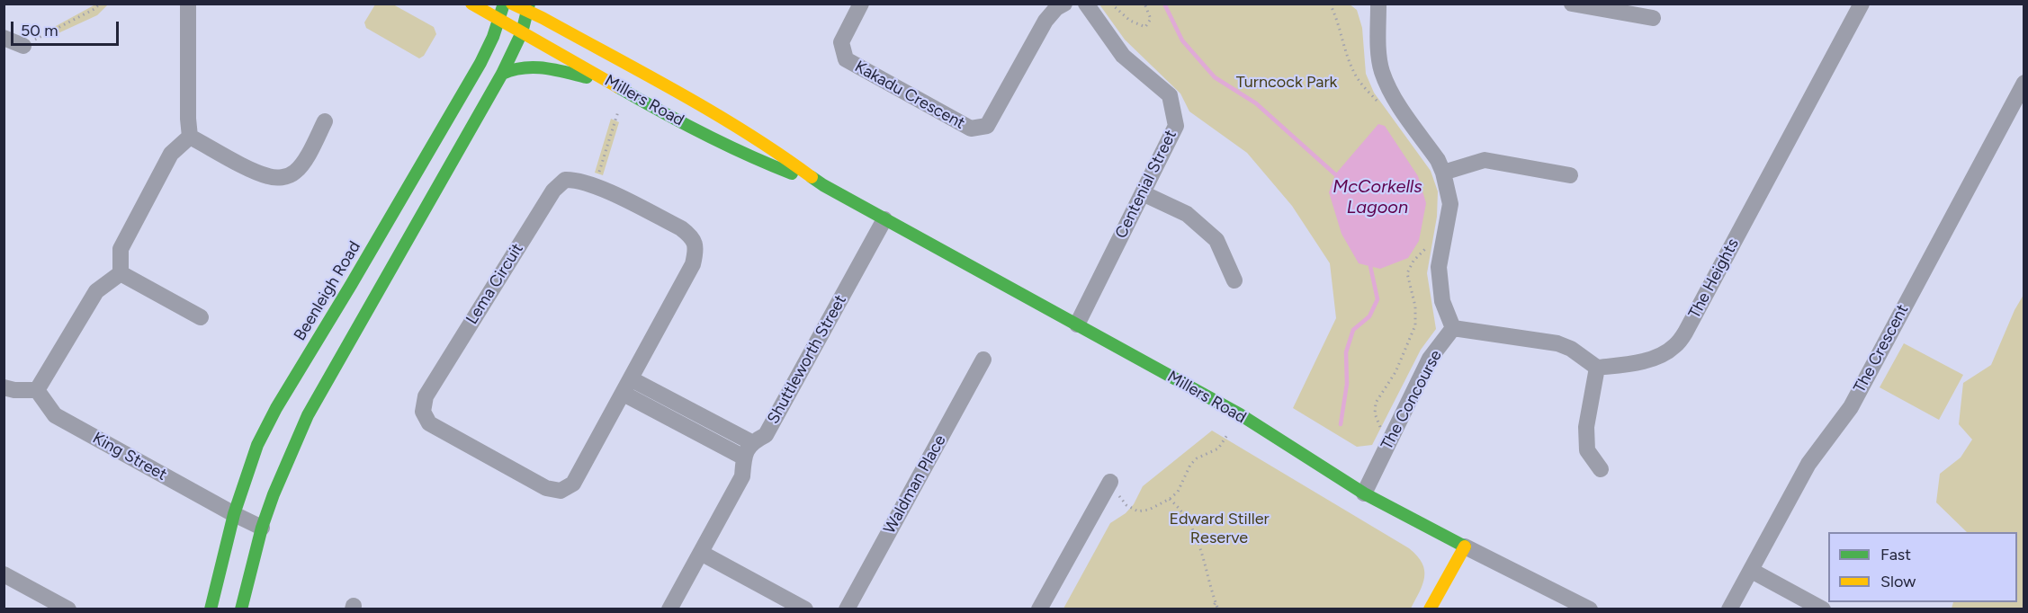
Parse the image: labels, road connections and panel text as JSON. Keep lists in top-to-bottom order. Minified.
{"streets":{"street":["Kakadu Crescent","Millers Road","Centenial Street","The Heights","Lema Circuit","Beenleigh Road","The Crescent","Shuttleworth Street","The Concourse","King Street","Waldman Place"]},"crossings":[["Millers Road","Centenial Street"],["Millers Road","Beenleigh Road"],["Millers Road","Shuttleworth Street"],["Millers Road","The Concourse"],["Beenleigh Road","King Street"]],"water":["McCorkells Lagoon"],"parks":["Turncock Park","Edward Stiller Reserve"],"legend":["Fast","Slow"],"scale_bar":"50 m"}
